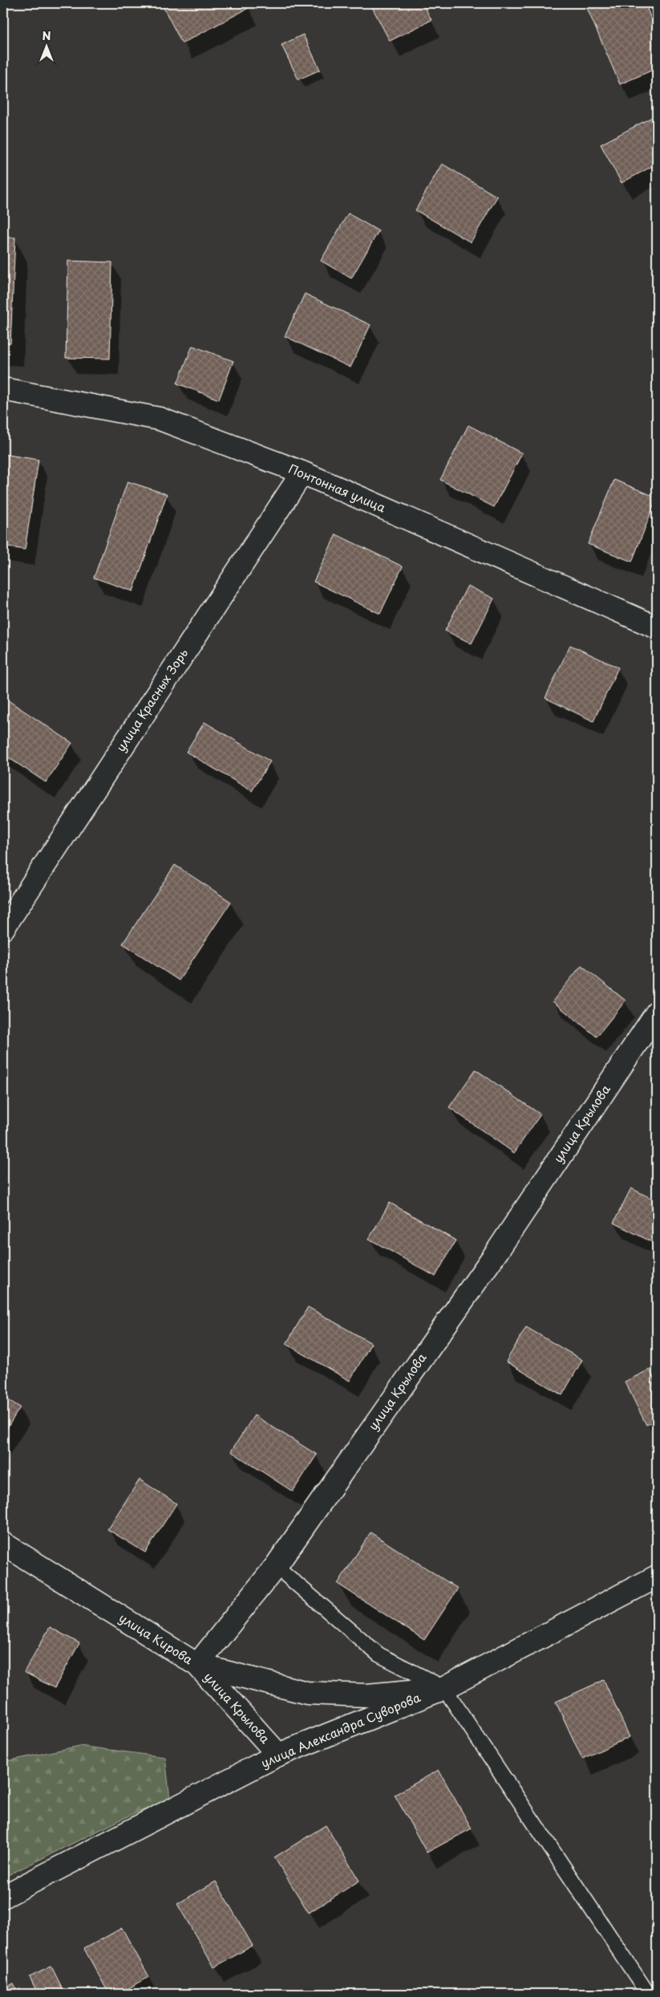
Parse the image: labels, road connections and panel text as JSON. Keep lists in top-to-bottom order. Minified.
{"streets":{"street":["Понтонная улица","улица Красных Зорь","улица Крылова","улица Кирова","улица Александра Суворова"]},"crossings":[["Понтонная улица","улица Красных Зорь"],["улица Крылова","улица Кирова"],["улица Крылова","улица Александра Суворова"],["улица Кирова","улица Александра Суворова"]],"north":"top"}
